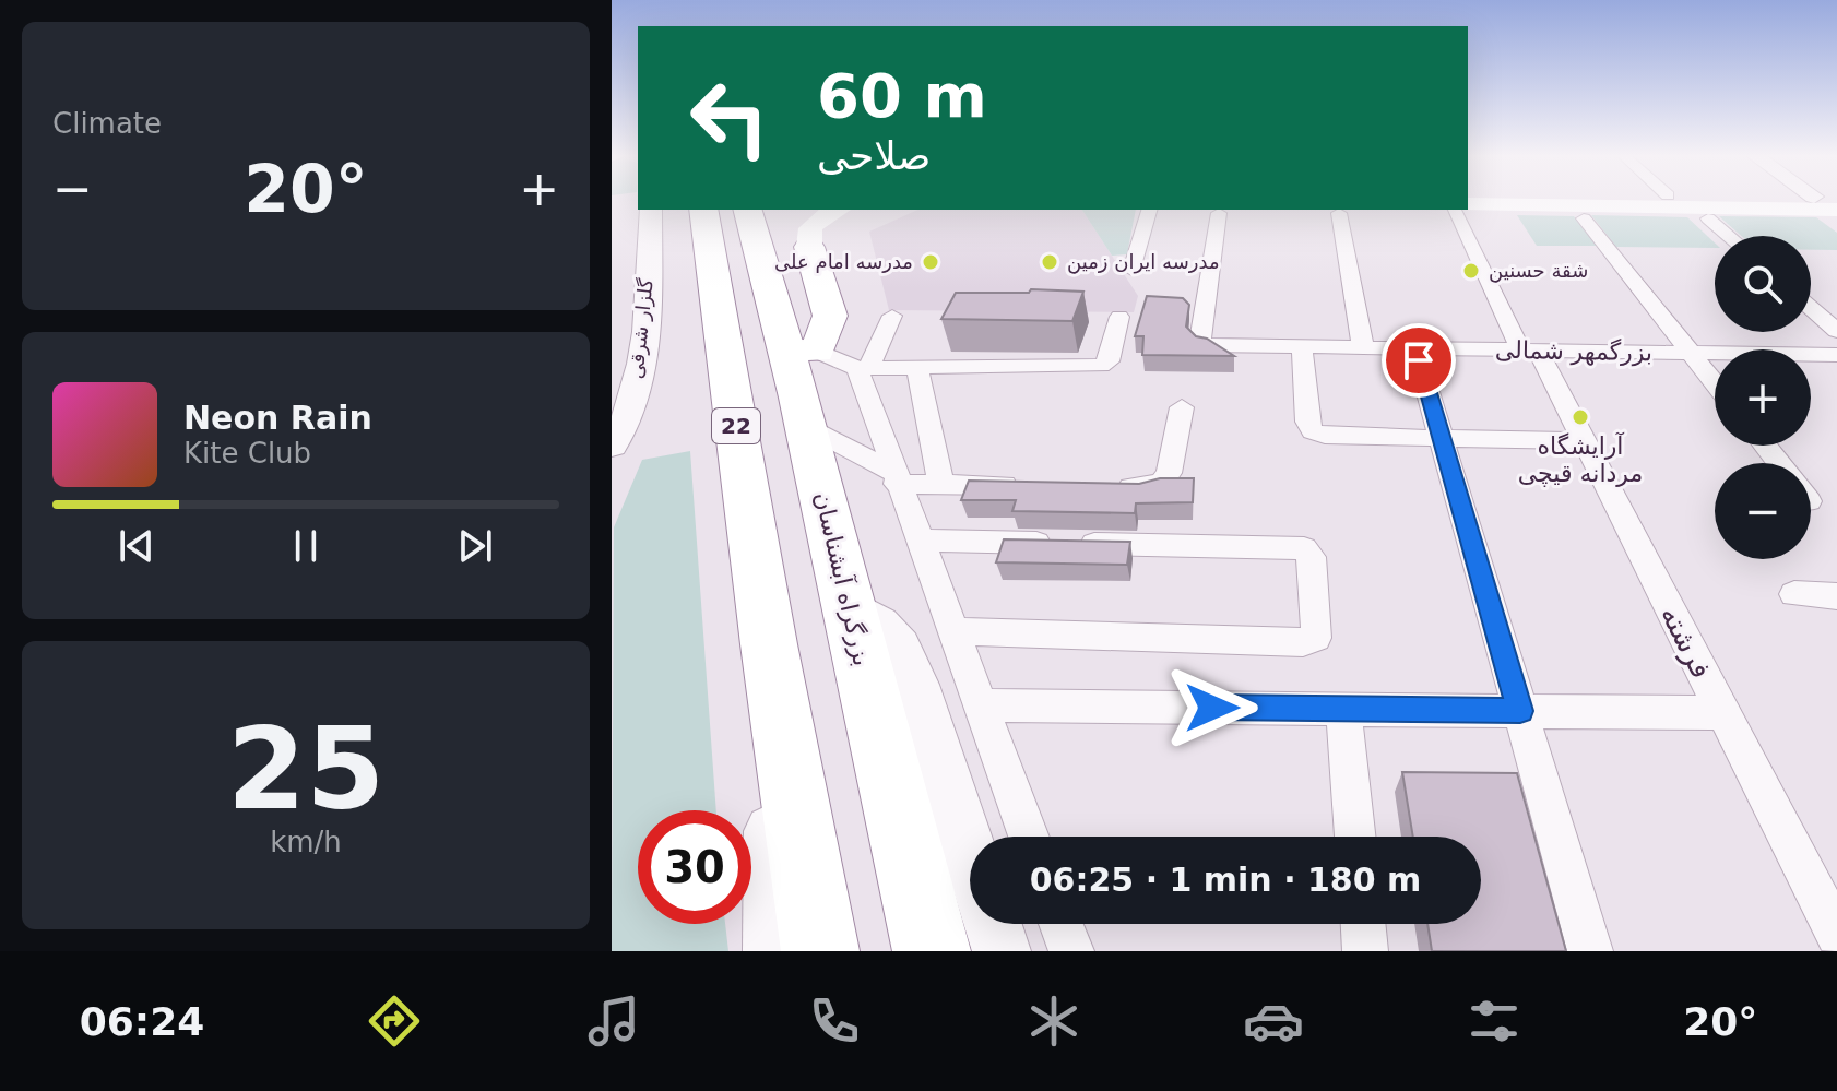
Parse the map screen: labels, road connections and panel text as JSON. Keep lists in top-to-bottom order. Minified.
{"streets":{"highway":["22","بزرگراه آبشناسان"],"street":["گلزار شرقی","بزرگمهر شمالی","فرشته"]},"crossings":[["بزرگمهر شمالی","فرشته"]],"places":["مدرسه امام علی","مدرسه ایران زمین","شقة حسنين","آرایشگاه مردانه قیچی"],"page":{"tile":["Climate",["25","km/h"]],"turn":["60 m","صلاحی"],"heat":["−","20°","+"],"map_buttons":["+","−"],"song":["Neon Rain","Kite Club"],"limit":"30","trip":"06:25 · 1 min · 180 m","tabs":["06:24","20°"]}}
